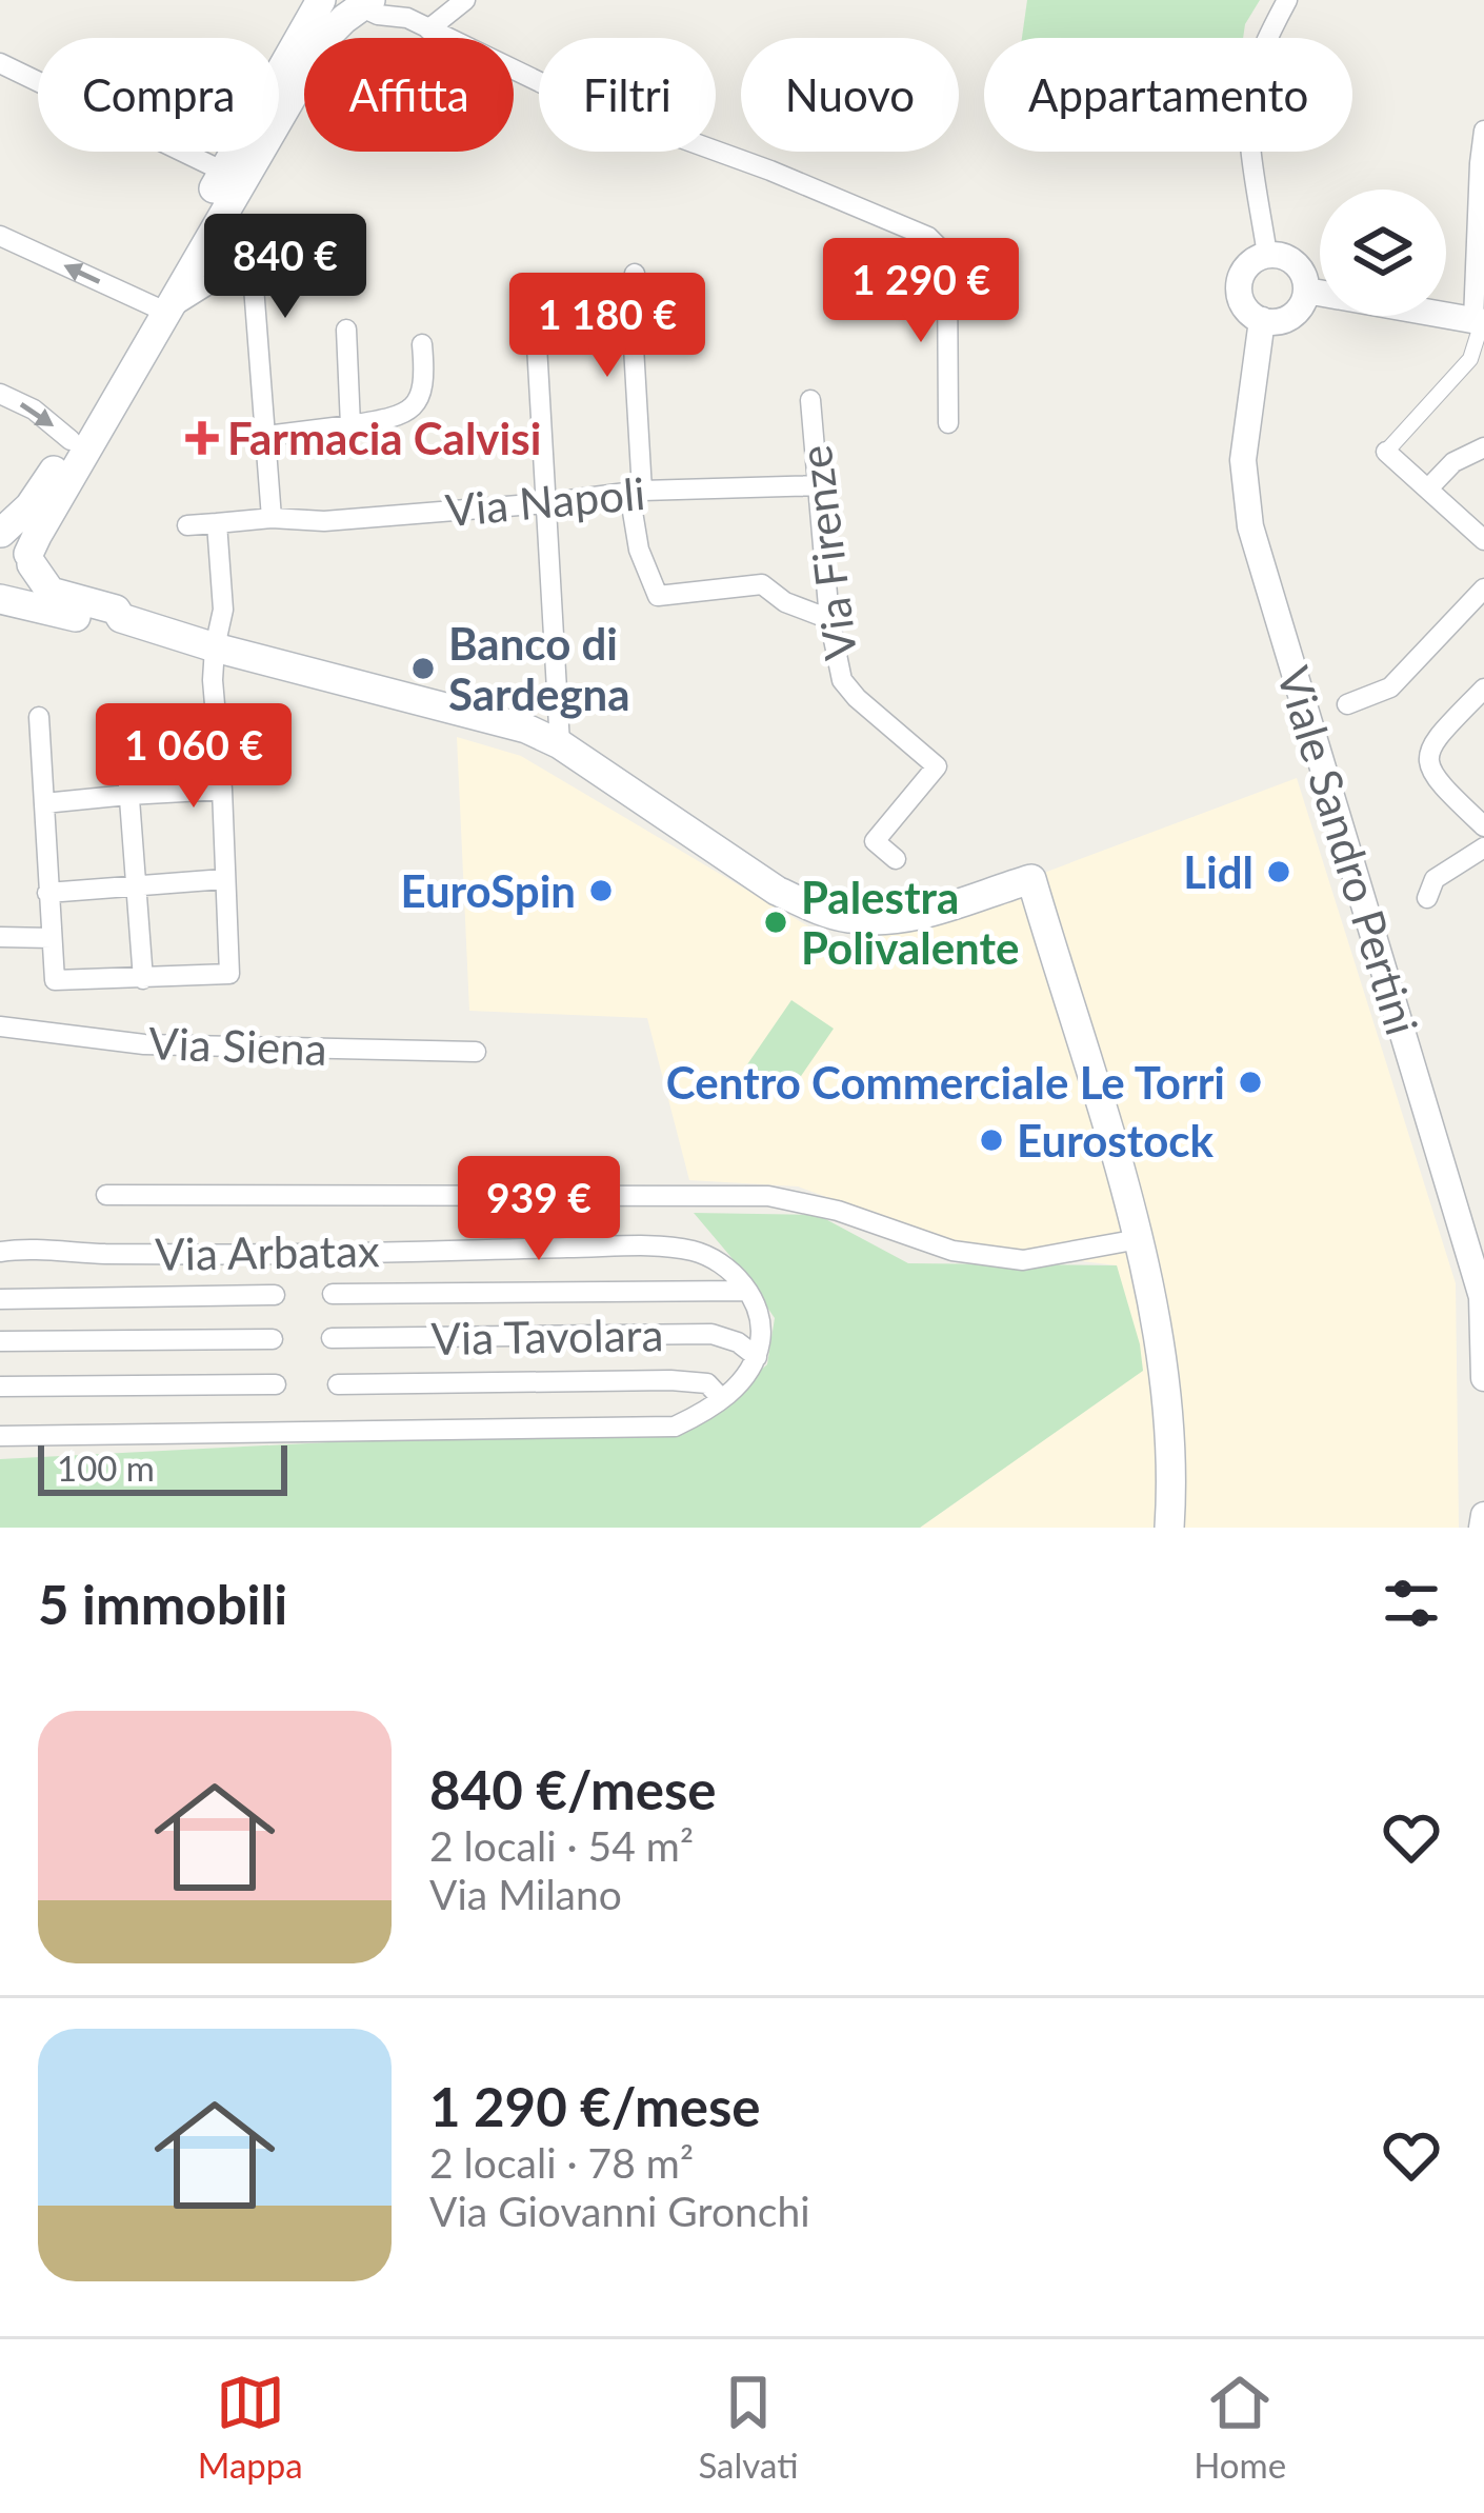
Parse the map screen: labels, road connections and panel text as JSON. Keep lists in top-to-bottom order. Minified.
{"streets":{"street":["Via Napoli","Via Firenze","Viale Sandro Pertini","Via Siena","Via Arbatax","Via Tavolara"]},"crossings":[["Via Napoli","Via Firenze"]],"places":{"health":["Farmacia Calvisi"],"other":["Banco di Sardegna","Lidl","EuroSpin","Palestra Polivalente","Centro Commerciale Le Torri","Eurostock"]},"scale_bar":"100 m","page":{"chip":["Compra","Affitta","Filtri","Nuovo","Appartamento"],"price":["840 €","1 290 €","1 180 €","1 060 €","939 €"],"scale":"100 m","heading":"5 immobili","list":[{"name":"840 €/mese","note":"2 locali · 54 m² · Via Milano"},{"name":"1 290 €/mese","note":"2 locali · 78 m² · Via Giovanni Gronchi"}],"tabs":["Mappa","Salvati","Home"]}}
